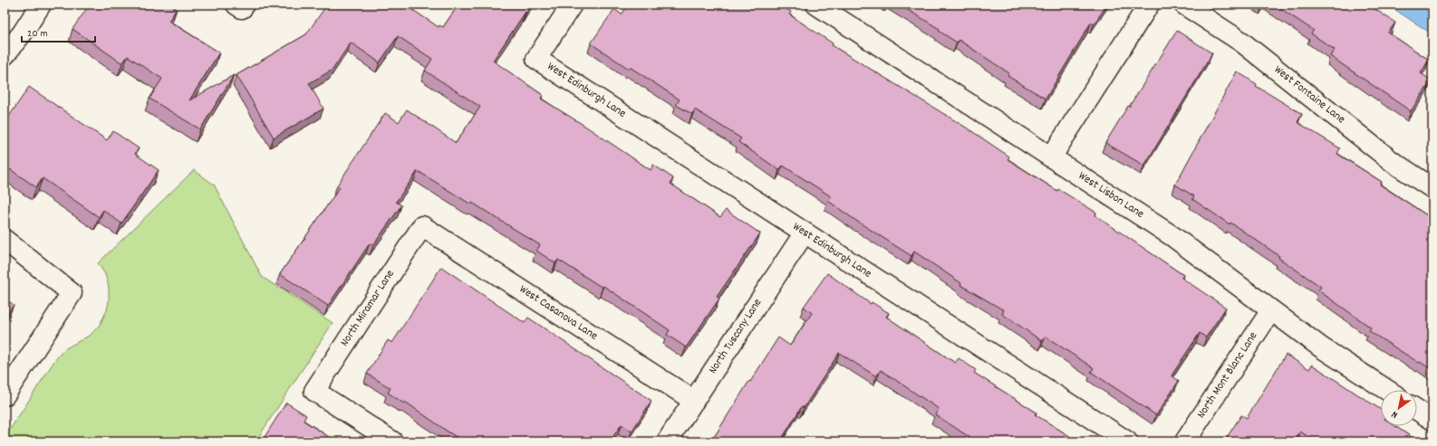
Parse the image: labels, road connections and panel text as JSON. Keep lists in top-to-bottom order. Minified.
{"streets":{"street":["West Edinburgh Lane","West Fontaine Lane","West Lisbon Lane","North Miramar Lane","West Casanova Lane","North Tuscany Lane","North Mont Blanc Lane"]},"crossings":[["West Edinburgh Lane","North Tuscany Lane"],["West Lisbon Lane","North Mont Blanc Lane"],["North Miramar Lane","West Casanova Lane"],["West Casanova Lane","North Tuscany Lane"]],"scale_bar":"20 m","north":"bottom left"}
